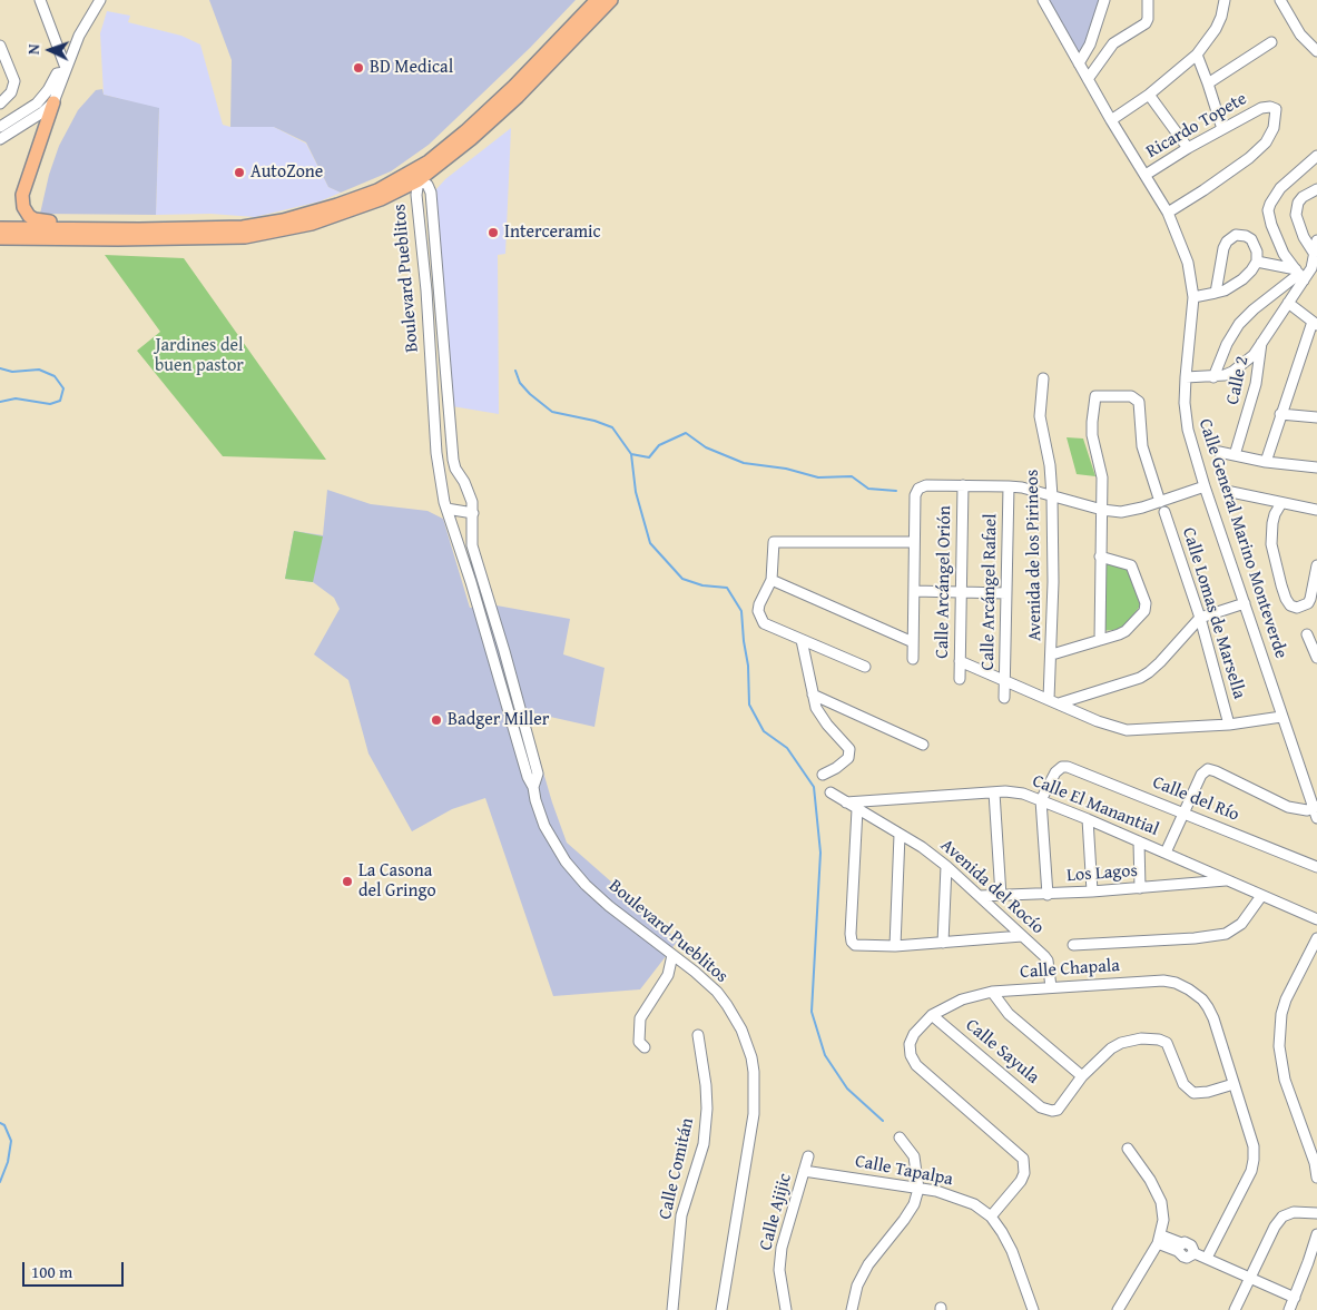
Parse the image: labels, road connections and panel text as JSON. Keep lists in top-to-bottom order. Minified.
{"streets":{"street":["Ricardo Topete","Boulevard Pueblitos","Calle 2","Calle General Marino Monteverde","Avenida de los Pirineos","Calle Arcángel Orión","Calle Arcángel Rafael","Calle Lomas de Marsella","Calle del Río","Calle El Manantial","Los Lagos","Avenida del Rocío","Calle Chapala","Calle Sayula","Calle Comitán","Calle Tapalpa","Calle Ajijic"]},"crossings":[["Ricardo Topete","Calle General Marino Monteverde"],["Calle del Río","Calle El Manantial"],["Calle El Manantial","Los Lagos"],["Calle El Manantial","Avenida del Rocío"],["Los Lagos","Avenida del Rocío"],["Avenida del Rocío","Calle Chapala"],["Calle Chapala","Calle Sayula"],["Calle Chapala","Calle Tapalpa"],["Calle Tapalpa","Calle Ajijic"]],"parks":["Jardines del buen pastor"],"places":["BD Medical","AutoZone","Interceramic","Badger Miller","La Casona del Gringo"],"scale_bar":"100 m","north":"left"}
